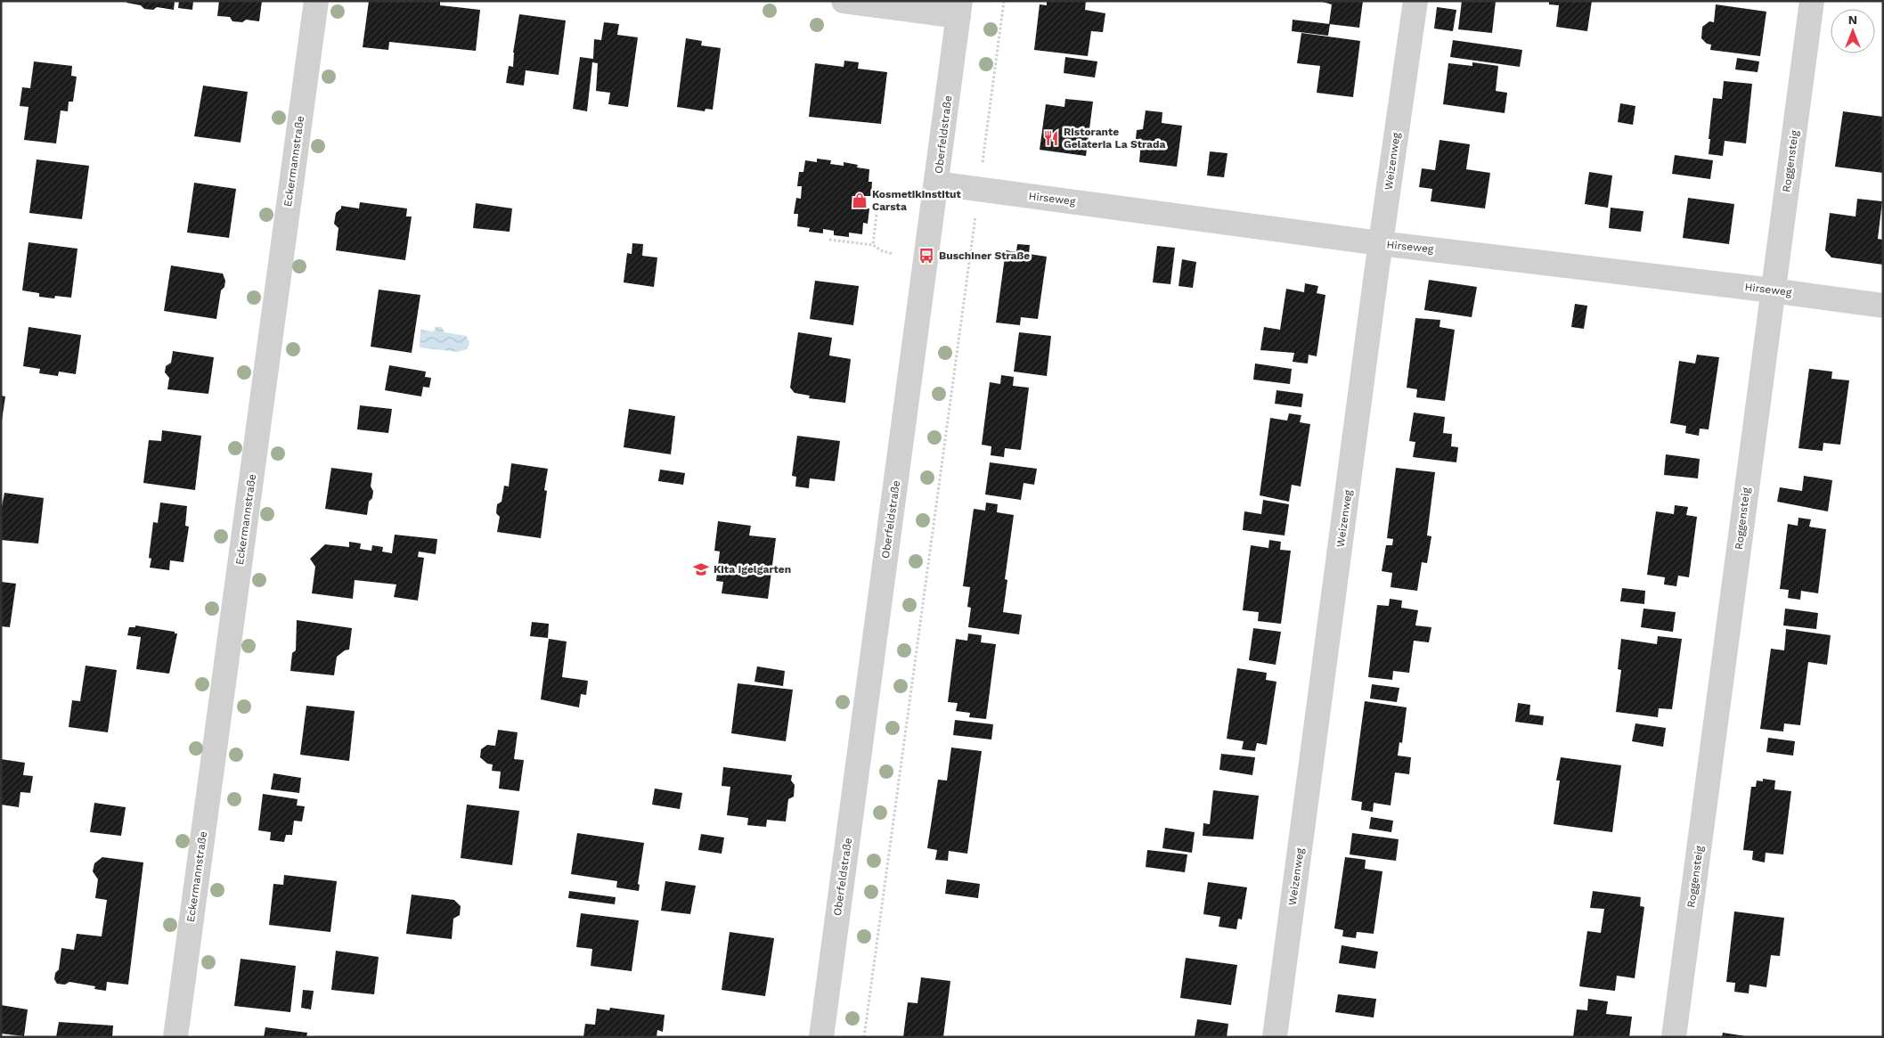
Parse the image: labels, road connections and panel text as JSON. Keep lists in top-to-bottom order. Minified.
{"streets":{"street":["Oberfeldstraße","Eckermannstraße","Weizenweg","Roggensteig","Hirseweg"]},"crossings":[["Oberfeldstraße","Hirseweg"],["Weizenweg","Hirseweg"],["Roggensteig","Hirseweg"]],"places":{"restaurant":["Ristorante Gelateria La Strada"],"shop":["Kosmetikinstitut Carsta"],"bus stop":["Buschiner Straße"],"school or university":["Kita Igelgarten"]},"north":"top"}
